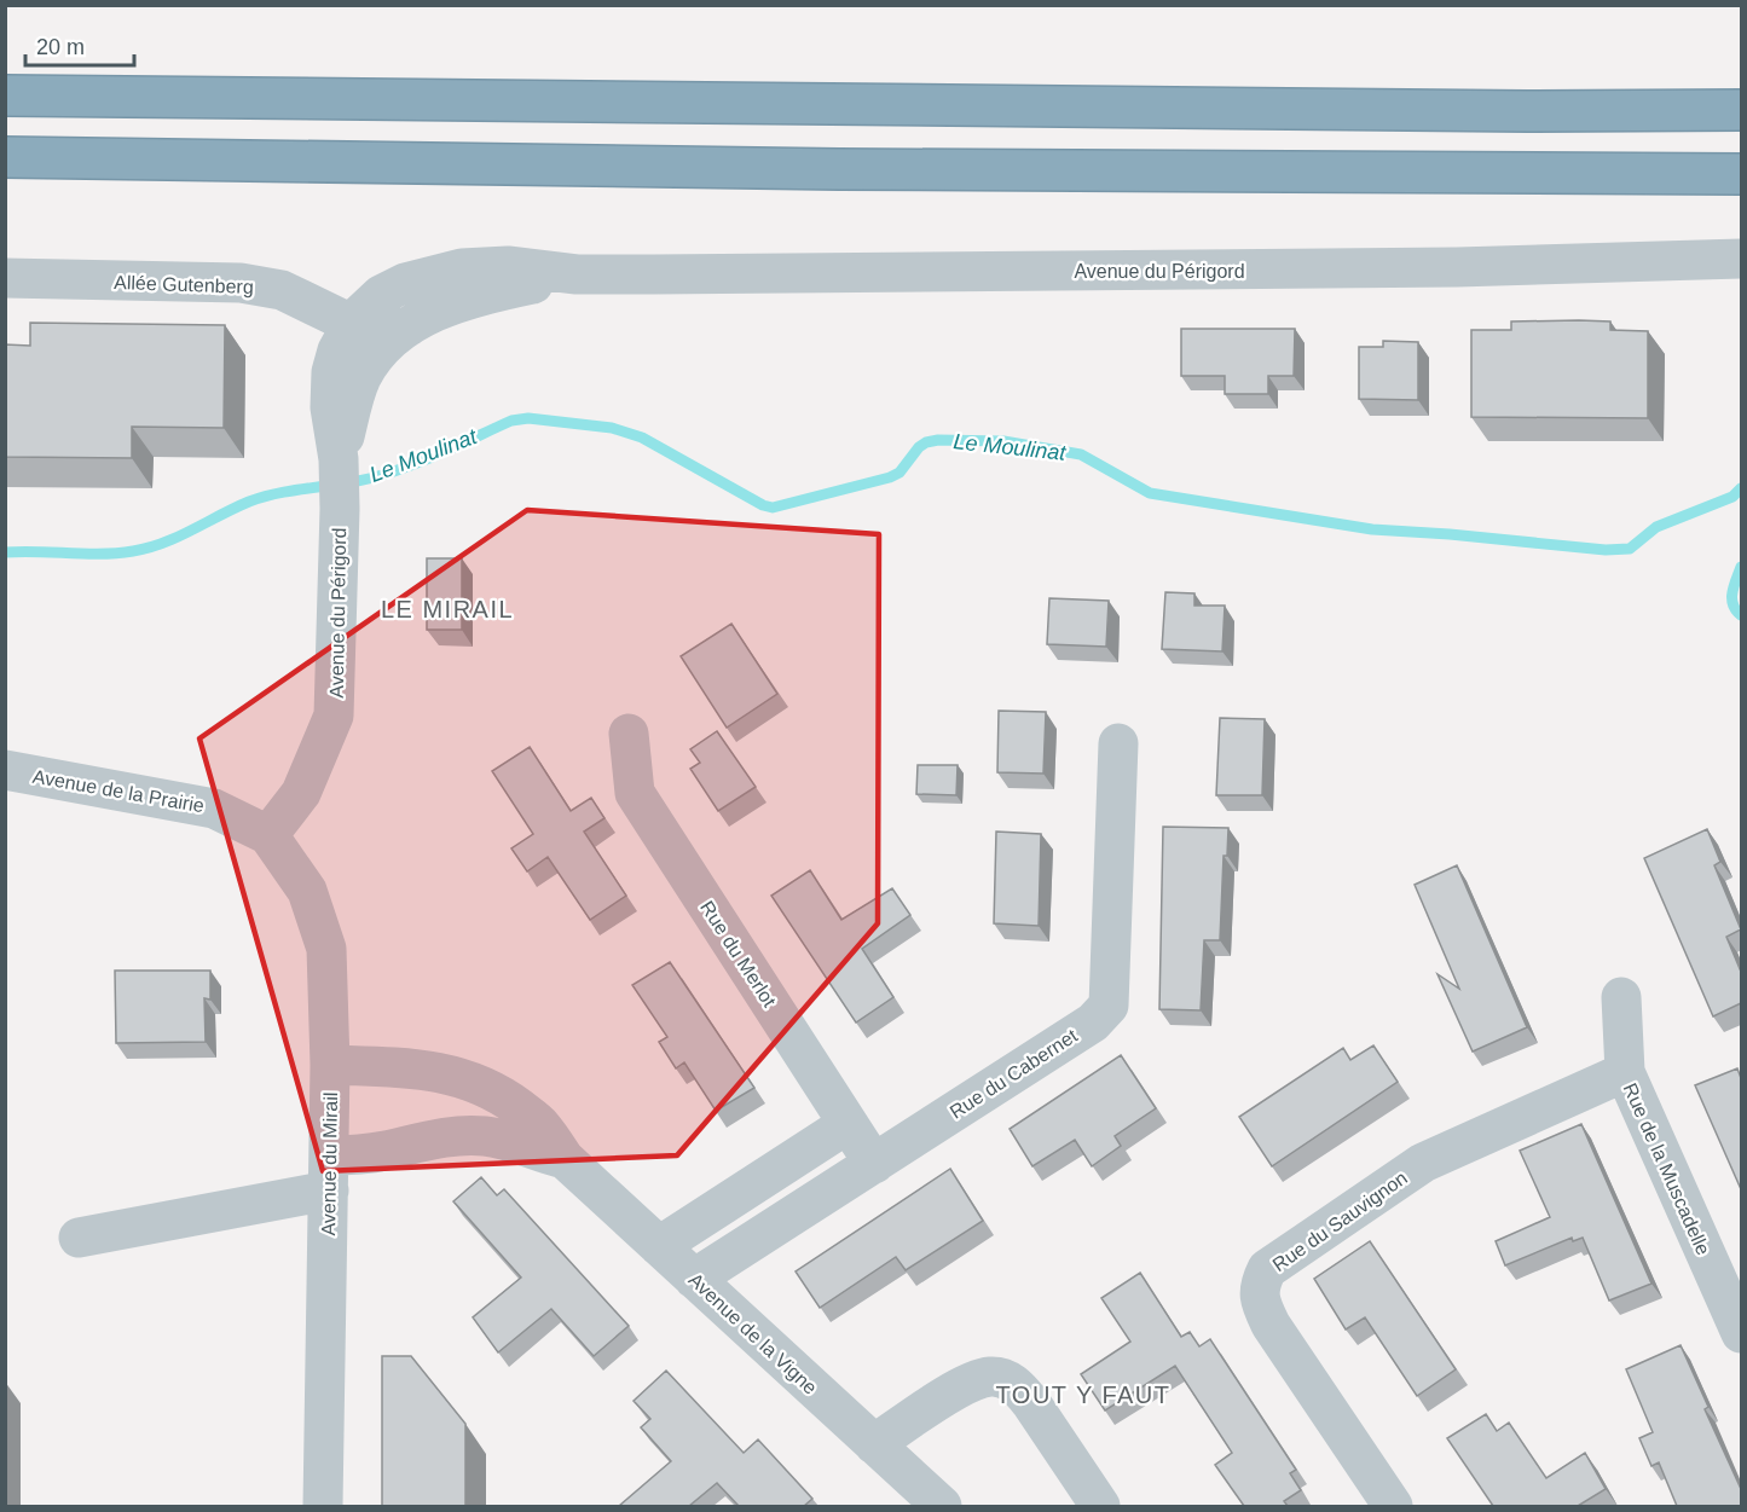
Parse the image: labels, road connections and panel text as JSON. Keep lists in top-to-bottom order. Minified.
{"streets":{"street":["Avenue du Périgord","Allée Gutenberg","Avenue de la Prairie","Rue du Merlot","Rue du Cabernet","Avenue du Mirail","Rue de la Muscadelle","Rue du Sauvignon","Avenue de la Vigne"]},"crossings":[["Avenue du Périgord","Allée Gutenberg"],["Avenue du Périgord","Avenue de la Prairie"],["Avenue du Périgord","Avenue du Mirail"],["Avenue de la Prairie","Avenue du Mirail"],["Rue du Merlot","Rue du Cabernet"],["Rue du Cabernet","Avenue de la Vigne"],["Avenue du Mirail","Avenue de la Vigne"],["Rue de la Muscadelle","Rue du Sauvignon"]],"districts":["LE MIRAIL","TOUT Y FAUT"],"water":["Le Moulinat"],"scale_bar":"20 m"}
